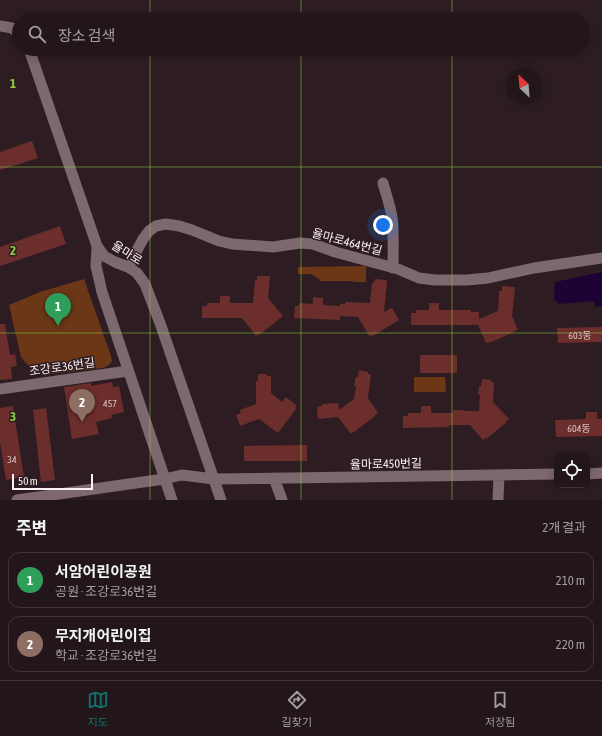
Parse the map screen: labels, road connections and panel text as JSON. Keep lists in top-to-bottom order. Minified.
{"streets":{"street":["율마로464번길","율마로","조강로36번길","율마로450번길"]},"crossings":[["율마로464번길","율마로"],["율마로","율마로450번길"]],"house_numbers":["603동","457","604동","34"],"scale_bar":"50 m","north":"top left","page":{"search":"장소 검색","pins":["1","2"],"scale":"50 m","heading":["주변","2개 결과"],"list":[{"mark":"1","name":"서암어린이공원","note":"공원 · 조강로36번길","value":"210 m"},{"mark":"2","name":"무지개어린이집","note":"학교 · 조강로36번길","value":"220 m"}],"nav":["지도","길찾기","저장됨"]},"grid":{"rows":["1","2","3"]}}
